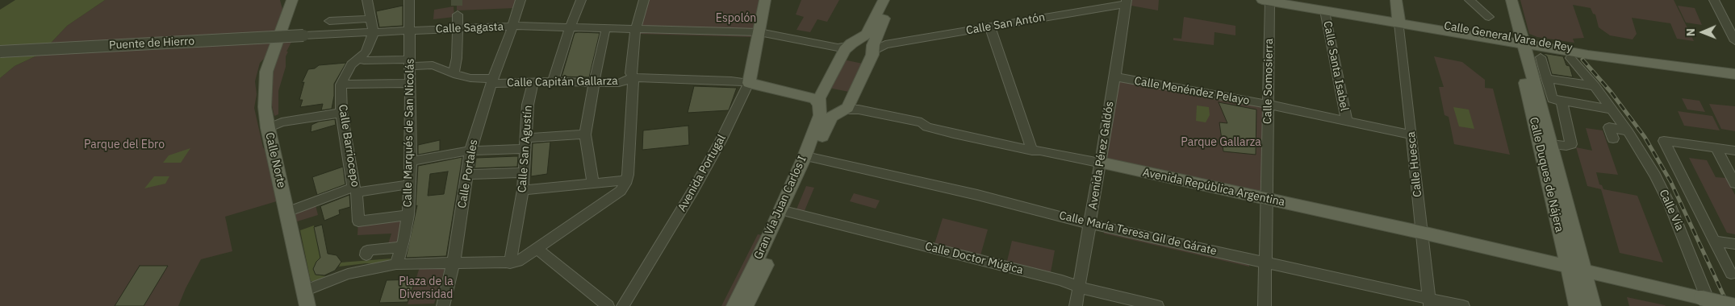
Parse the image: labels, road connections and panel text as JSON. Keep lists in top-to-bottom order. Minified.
{"streets":{"main road":["Calle General Vara de Rey","Calle Norte","Avenida Portugal","Calle Duques de Nájera","Avenida República Argentina","Gran Vía Juan Carlos I"],"street":["Calle San Antón","Calle Sagasta","Puente de Hierro","Calle Santa Isabel","Calle Somosierra","Calle Capitán Gallarza","Calle Menéndez Pelayo","Calle Marqués de San Nicolás","Calle Barriocepo","Calle San Agustín","Avenida Pérez Galdós","Calle Huesca","Calle Portales","Calle Vía","Calle María Teresa Gil de Gárate","Calle Doctor Múgica"]},"crossings":[["Calle San Antón","Avenida Pérez Galdós"],["Calle San Antón","Gran Vía Juan Carlos I"],["Calle Sagasta","Puente de Hierro"],["Calle Sagasta","Calle Marqués de San Nicolás"],["Calle Sagasta","Calle Barriocepo"],["Calle Sagasta","Avenida Portugal"],["Calle Sagasta","Calle Portales"],["Calle Sagasta","Gran Vía Juan Carlos I"],["Calle General Vara de Rey","Calle Santa Isabel"],["Calle General Vara de Rey","Calle Somosierra"],["Calle General Vara de Rey","Calle Huesca"],["Calle General Vara de Rey","Calle Duques de Nájera"],["Calle Santa Isabel","Calle Menéndez Pelayo"],["Calle Somosierra","Calle Menéndez Pelayo"],["Calle Somosierra","Avenida República Argentina"],["Calle Somosierra","Calle María Teresa Gil de Gárate"],["Calle Capitán Gallarza","Calle Marqués de San Nicolás"],["Calle Capitán Gallarza","Calle Barriocepo"],["Calle Capitán Gallarza","Calle San Agustín"],["Calle Capitán Gallarza","Avenida Portugal"],["Calle Capitán Gallarza","Calle Portales"],["Calle Menéndez Pelayo","Avenida Pérez Galdós"],["Calle Menéndez Pelayo","Calle Huesca"],["Calle Marqués de San Nicolás","Calle Barriocepo"],["Avenida Pérez Galdós","Avenida República Argentina"],["Avenida Pérez Galdós","Calle María Teresa Gil de Gárate"],["Avenida Pérez Galdós","Calle Doctor Múgica"],["Calle Huesca","Avenida República Argentina"],["Calle Huesca","Calle María Teresa Gil de Gárate"],["Calle Duques de Nájera","Avenida República Argentina"],["Avenida República Argentina","Gran Vía Juan Carlos I"],["Avenida República Argentina","Calle Vía"],["Gran Vía Juan Carlos I","Calle María Teresa Gil de Gárate"],["Gran Vía Juan Carlos I","Calle Doctor Múgica"]],"parks":["Espolón","Parque Gallarza","Parque del Ebro","Plaza de la Diversidad"],"north":"left"}
